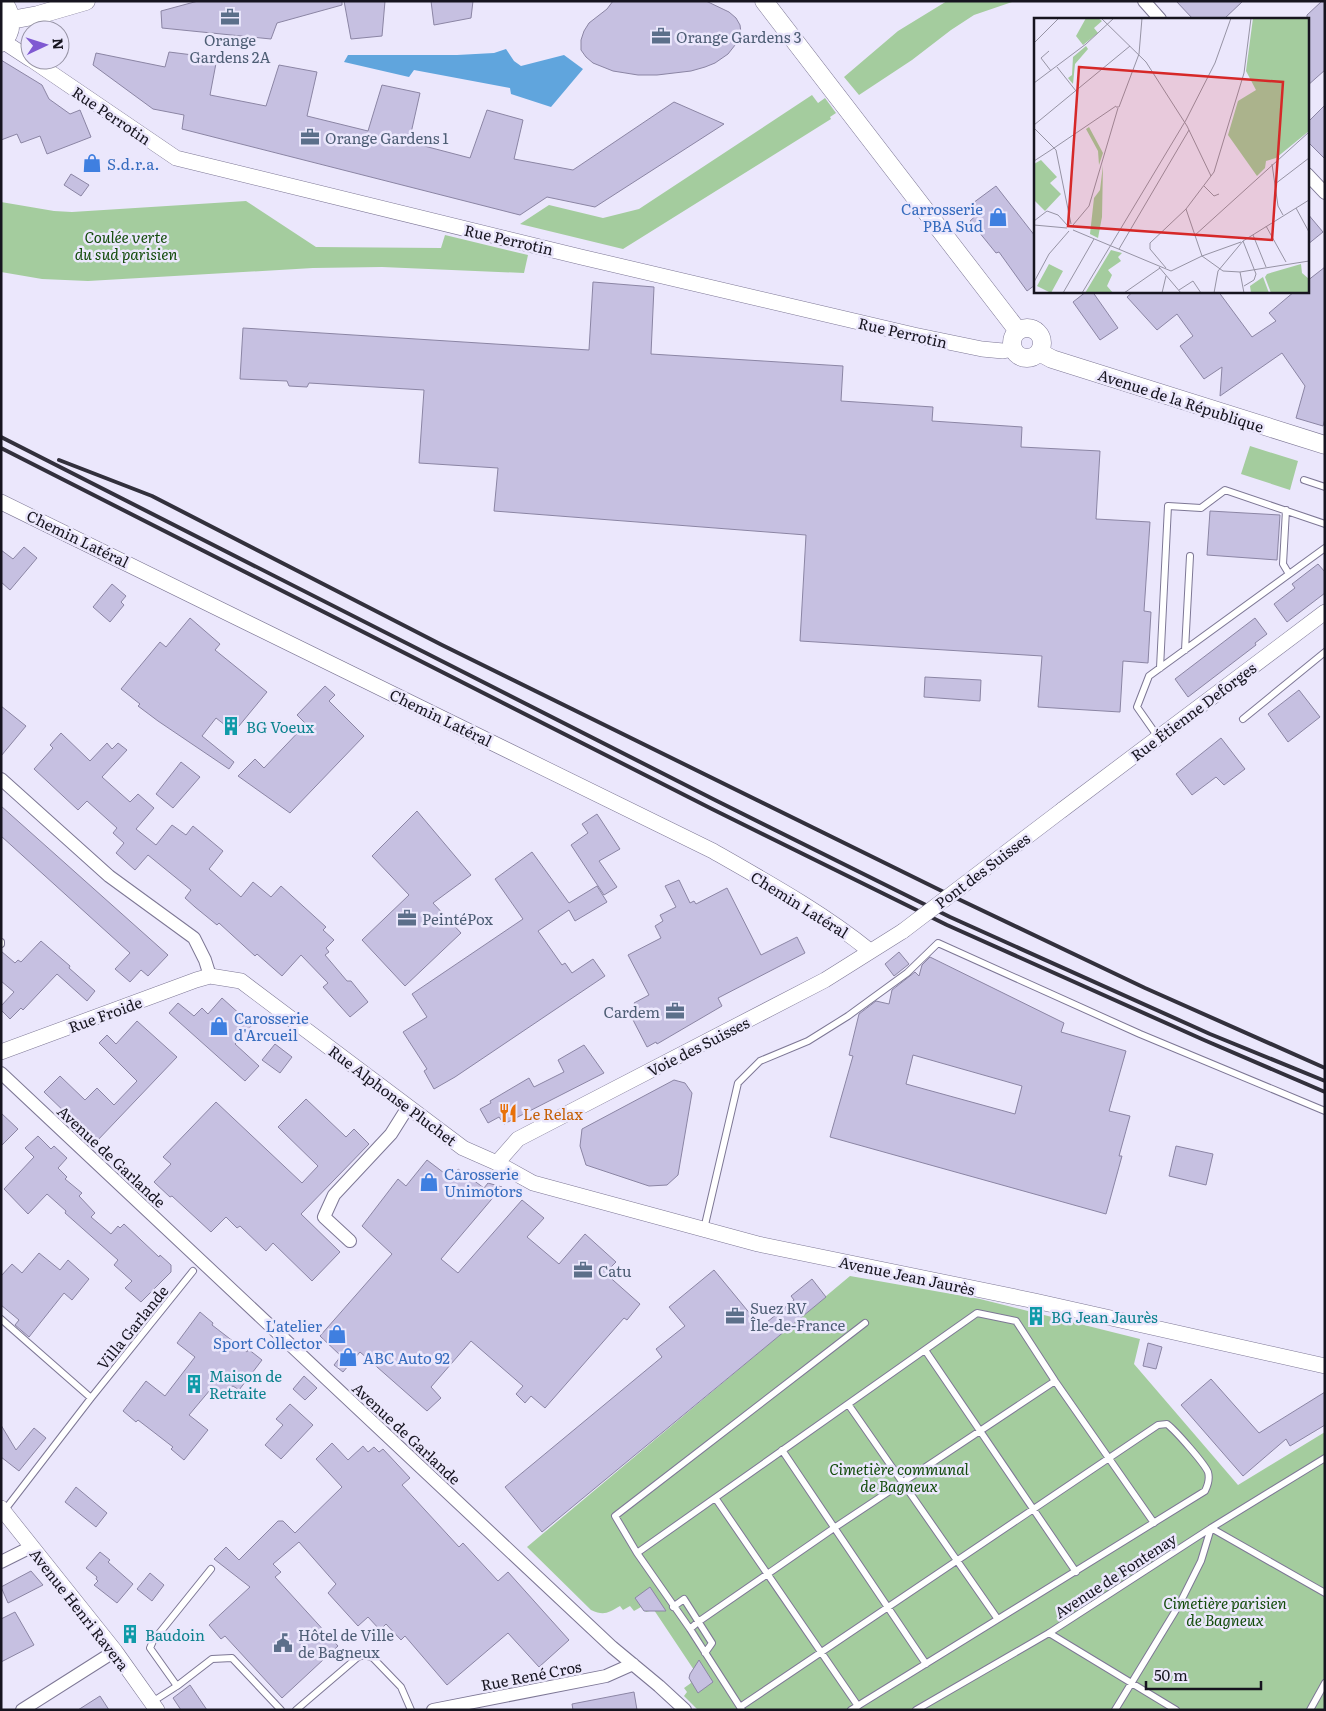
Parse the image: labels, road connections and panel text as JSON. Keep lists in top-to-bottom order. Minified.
{"streets":{"main road":["Avenue de la République"],"street":["Rue Perrotin","Chemin Latéral","Rue Étienne Deforges","Pont des Suisses","Rue Froide","Voie des Suisses","Rue Alphonse Pluchet","Avenue de Garlande","Avenue Jean Jaurès","Avenue Henri Ravera","Rue René Cros"],"lane":["Villa Garlande","Avenue de Fontenay"]},"crossings":[["Rue Perrotin","Avenue de la République"],["Chemin Latéral","Voie des Suisses"],["Rue Étienne Deforges","Pont des Suisses"],["Pont des Suisses","Voie des Suisses"],["Rue Froide","Rue Alphonse Pluchet"],["Voie des Suisses","Rue Alphonse Pluchet"],["Voie des Suisses","Avenue Jean Jaurès"],["Rue Alphonse Pluchet","Avenue Jean Jaurès"],["Avenue de Garlande","Rue René Cros"],["Villa Garlande","Avenue Henri Ravera"]],"parks":["Coulée verte du sud parisien","Cimetière communal de Bagneux","Cimetière parisien de Bagneux"],"places":{"office":["Orange Gardens 2A","Orange Gardens 3","Orange Gardens 1","PeintéPox","Cardem","Catu","Suez RV Île-de-France"],"shop":["S.d.r.a.","Carrosserie PBA Sud","Carosserie d'Arcueil","Carosserie Unimotors","L'atelier Sport Collector","ABC Auto 92"],"building":["BG Voeux","BG Jean Jaurès","Maison de Retraite","Baudoin"],"restaurant":["Le Relax"],"public building":["Hôtel de Ville de Bagneux"]},"scale_bar":"50 m","north":"right"}
